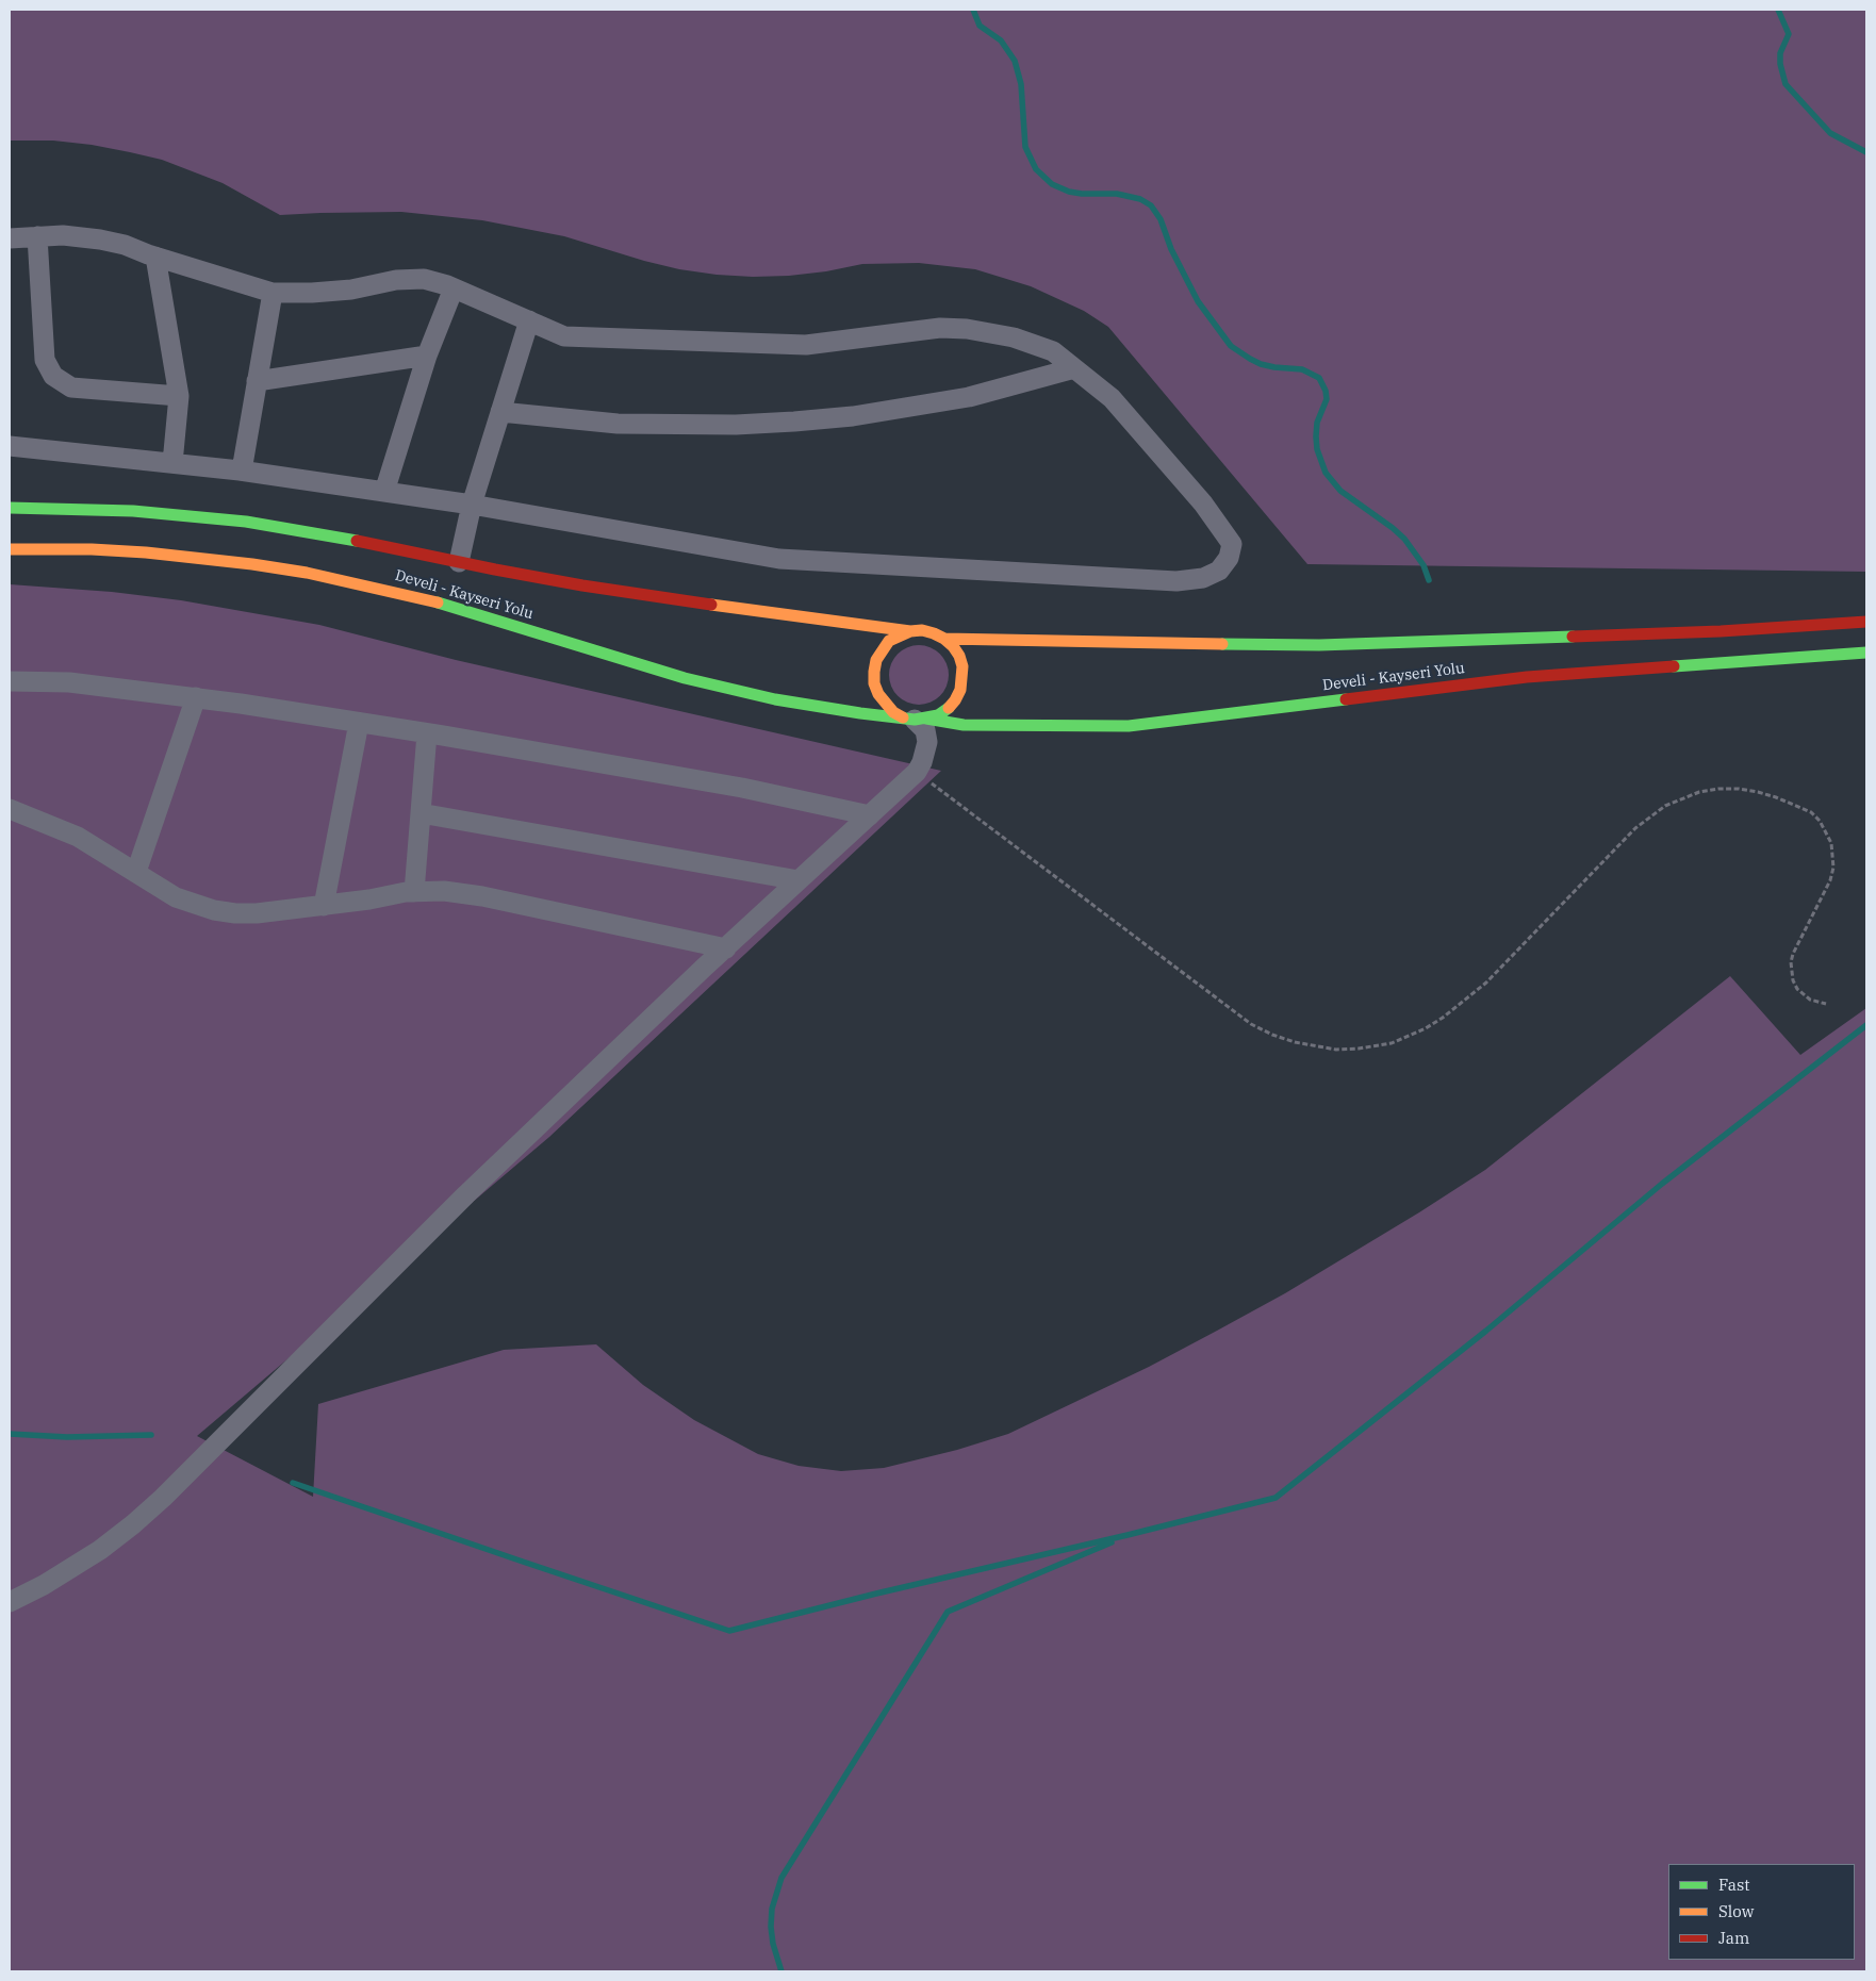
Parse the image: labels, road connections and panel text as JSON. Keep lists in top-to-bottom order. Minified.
{"streets":{"highway":["Develi - Kayseri Yolu"]},"legend":["Fast","Slow","Jam"]}
